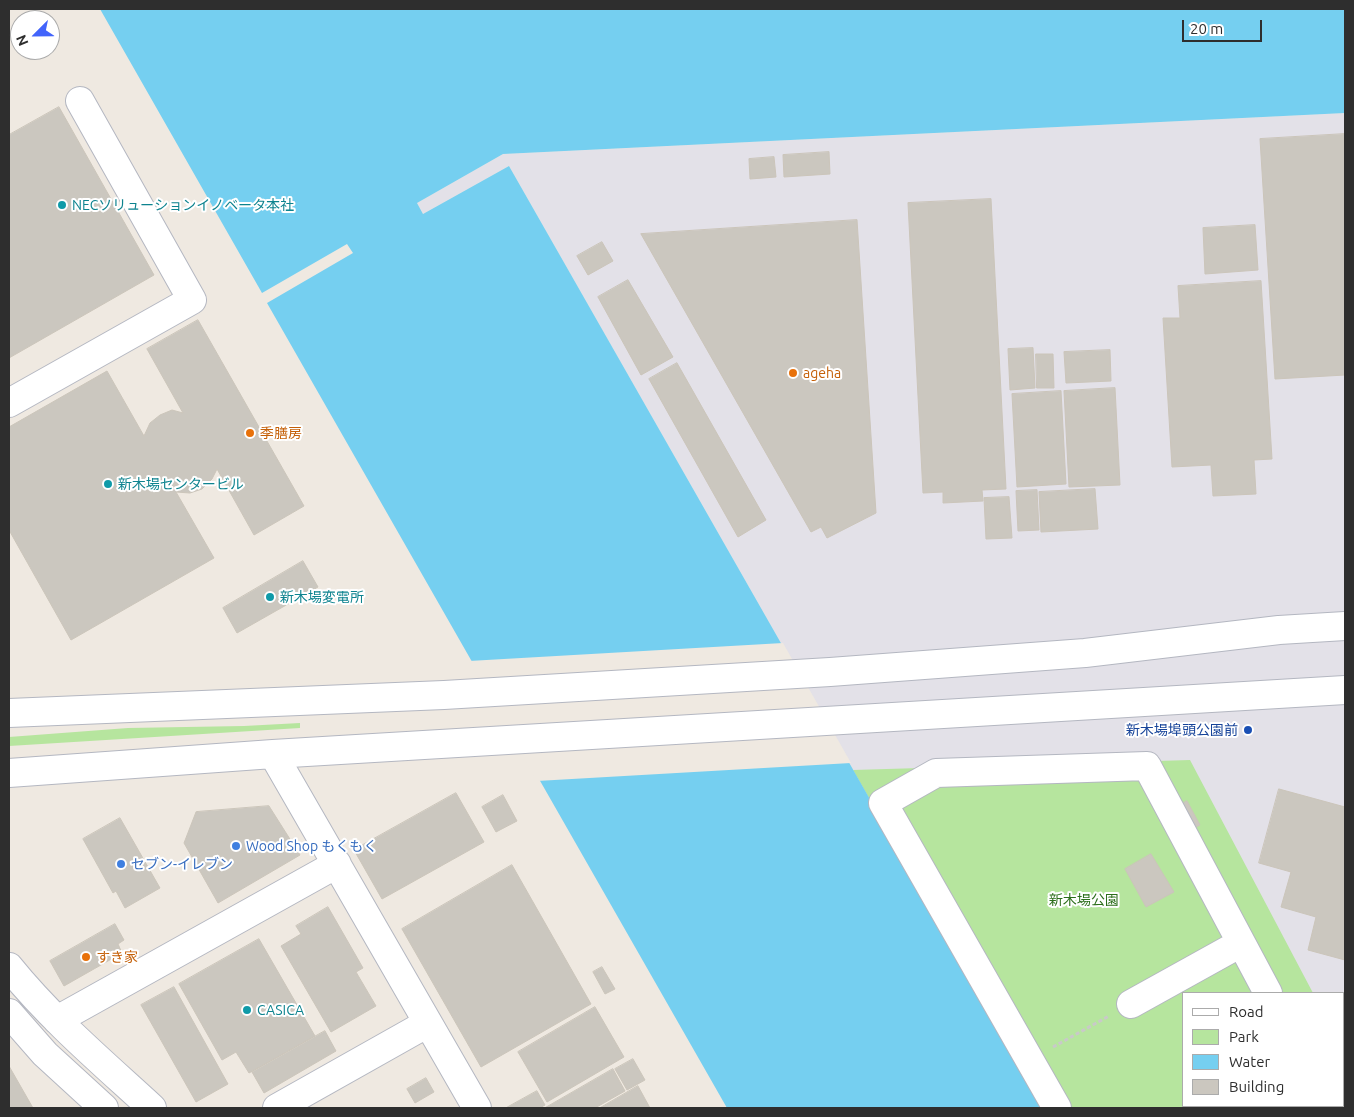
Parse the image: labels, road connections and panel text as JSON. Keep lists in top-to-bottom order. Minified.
{"parks":["新木場公園"],"places":["NECソリューションイノベータ本社","ageha","季膳房","新木場センタービル","新木場変電所","新木場埠頭公園前","Wood Shop もくもく","セブン-イレブン","すき家","CASICA"],"legend":["Road","Park","Water","Building"],"scale_bar":"20 m","north":"bottom left"}
